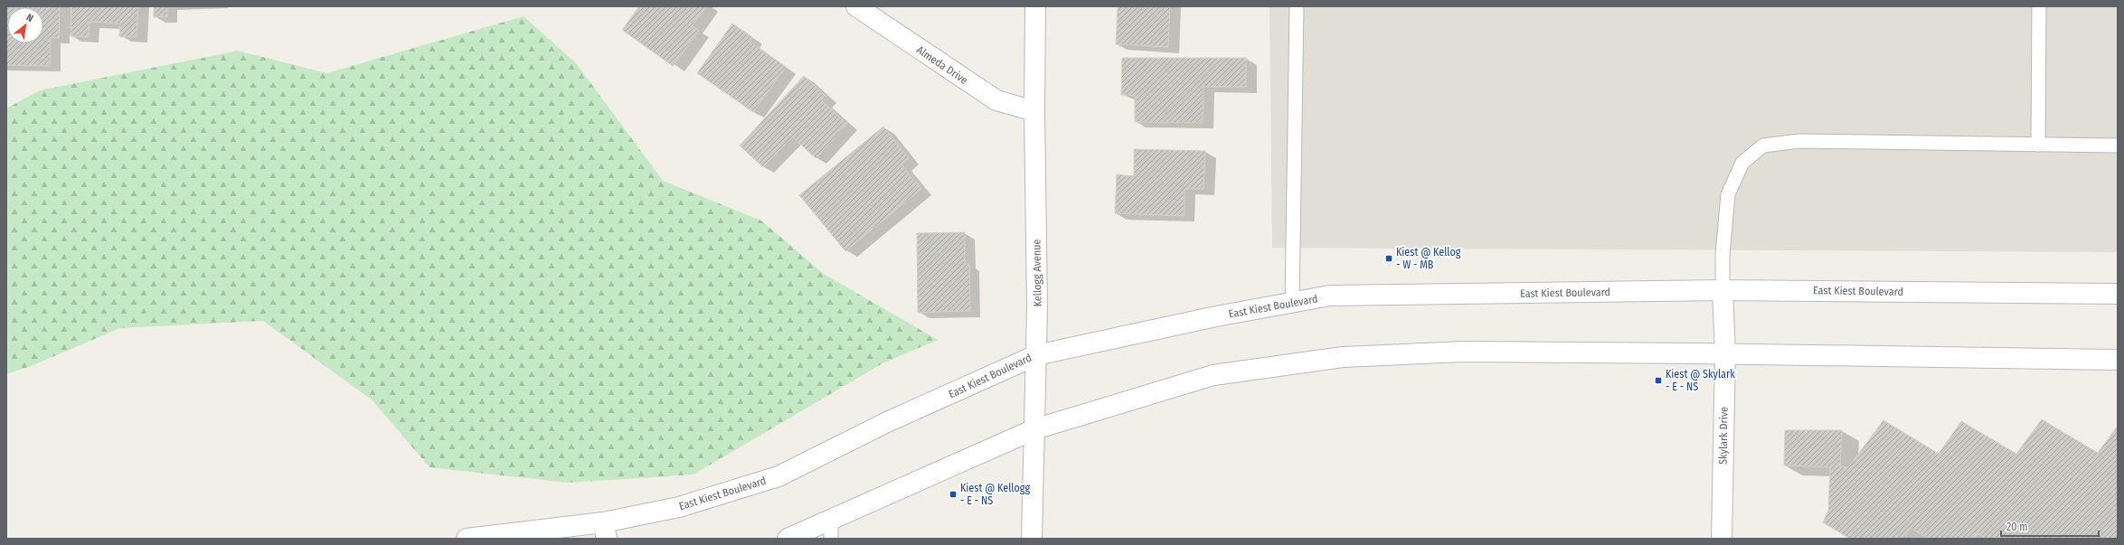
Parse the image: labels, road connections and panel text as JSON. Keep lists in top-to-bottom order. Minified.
{"streets":{"main road":["Almeda Drive","Kellogg Avenue","East Kiest Boulevard","Skylark Drive"]},"crossings":[["Almeda Drive","Kellogg Avenue"],["Kellogg Avenue","East Kiest Boulevard"],["East Kiest Boulevard","Skylark Drive"]],"places":{"transit":["Kiest @ Kellog - W - MB","Kiest @ Skylark - E - NS","Kiest @ Kellogg - E - NS"]},"scale_bar":"20 m","north":"top right"}
